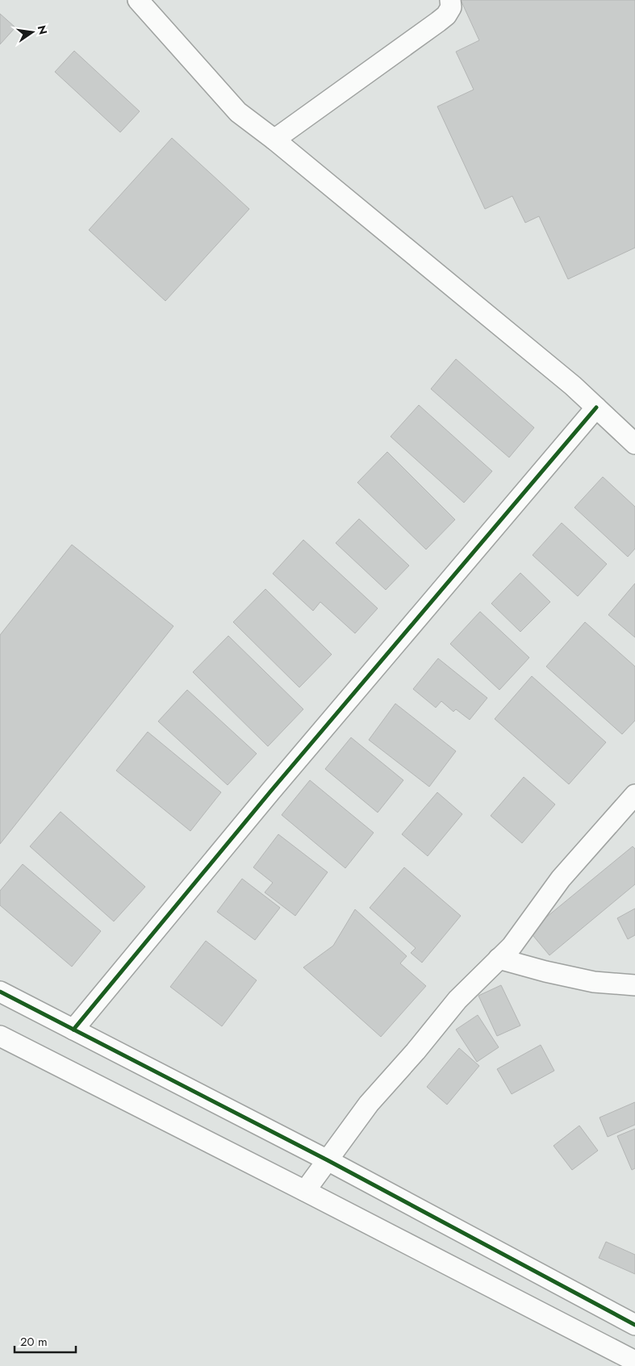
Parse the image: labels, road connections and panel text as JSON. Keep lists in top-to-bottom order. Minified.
{"scale_bar":"20 m","north":"right"}
